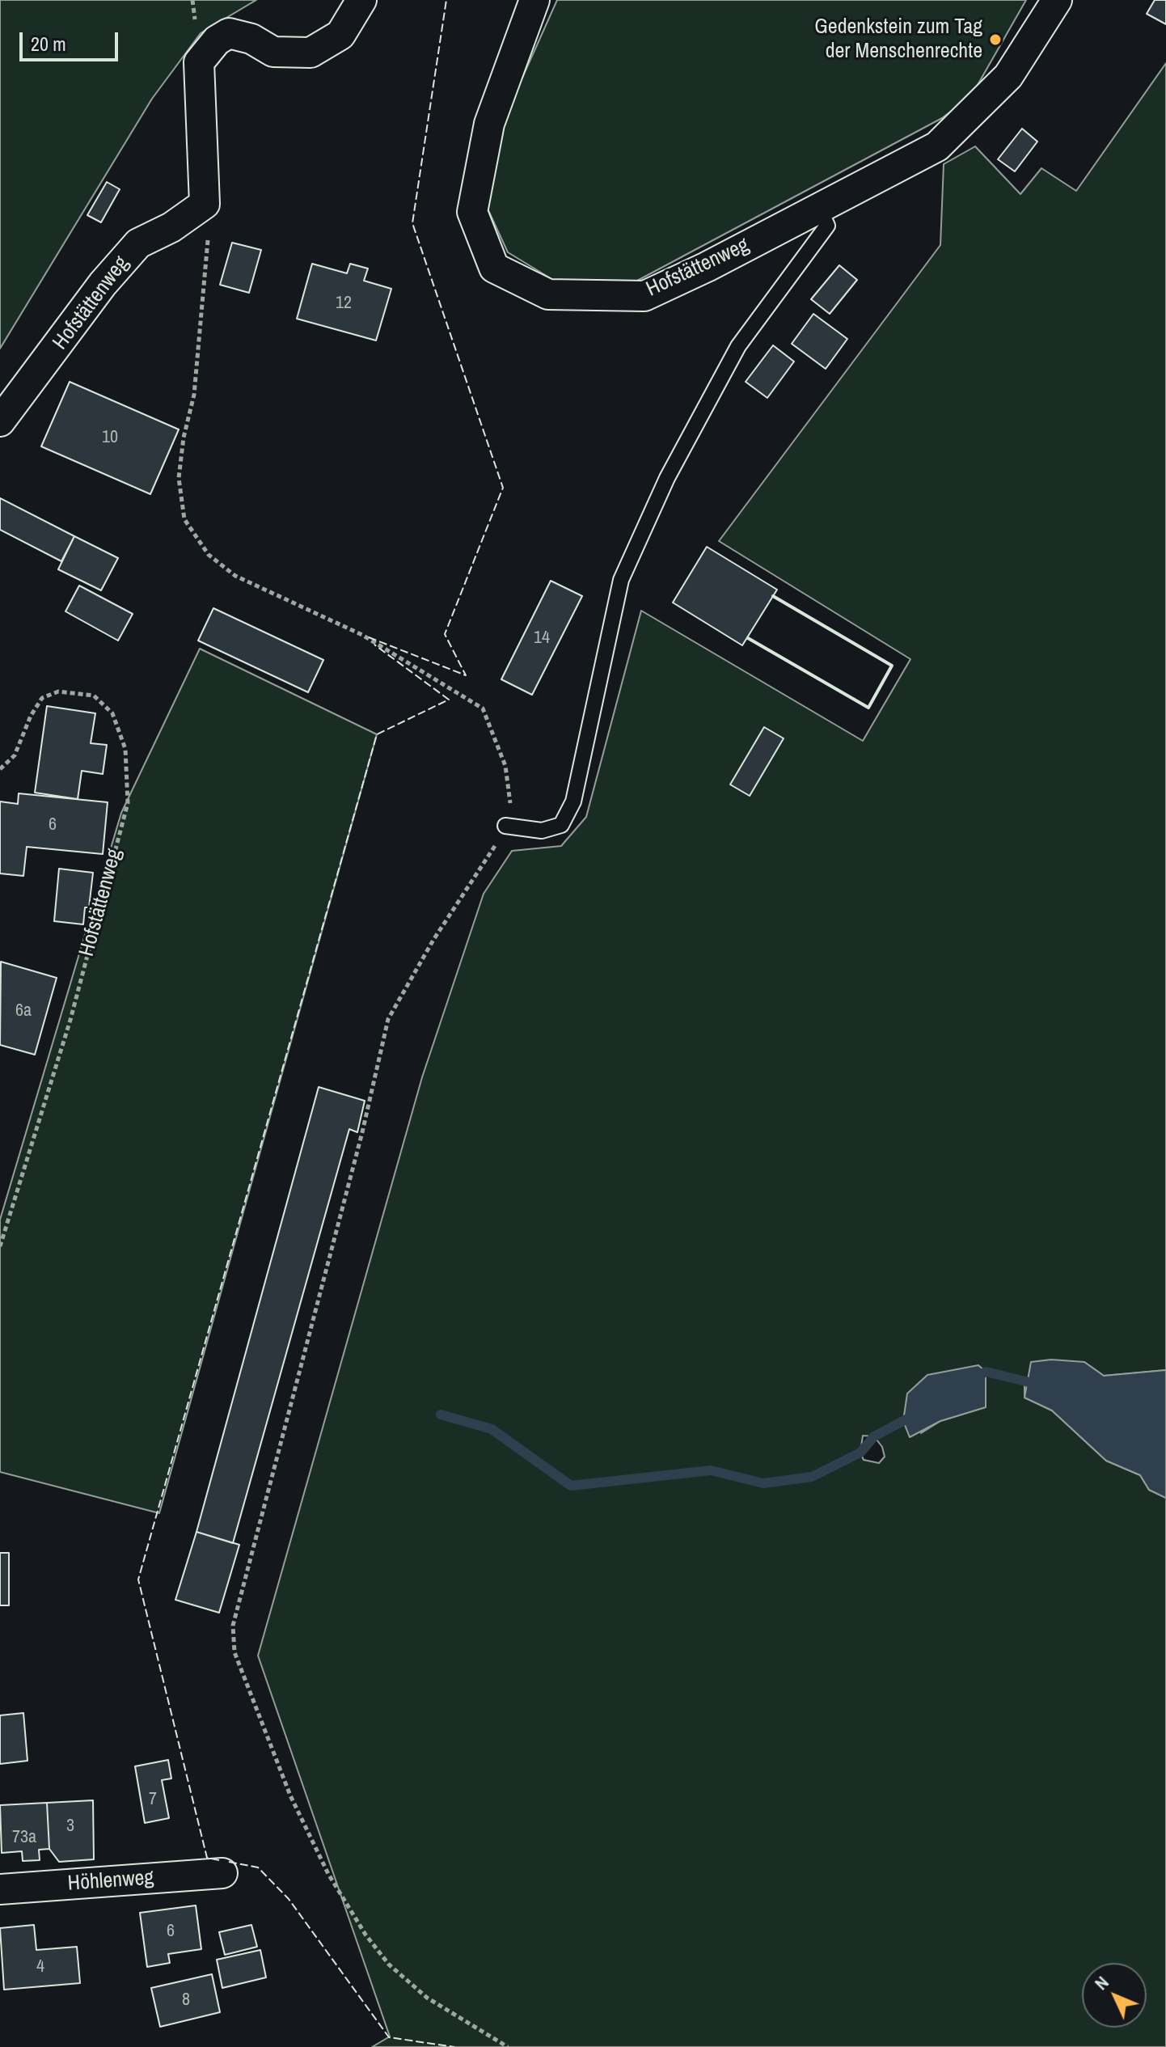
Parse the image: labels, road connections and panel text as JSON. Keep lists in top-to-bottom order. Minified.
{"streets":{"street":["Hofstättenweg","Höhlenweg"]},"places":["Gedenkstein zum Tag der Menschenrechte"],"house_numbers":["12","10","14","6","6a","7","3","73a","6","4","8"],"scale_bar":"20 m","north":"top left"}
